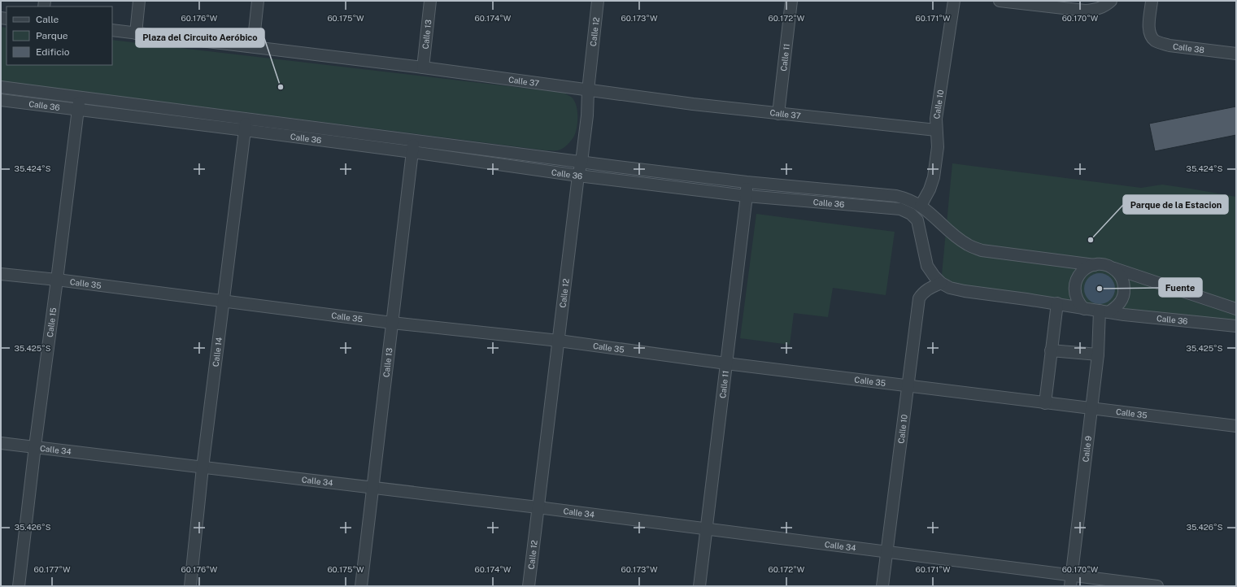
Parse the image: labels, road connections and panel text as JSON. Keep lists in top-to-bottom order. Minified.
{"streets":{"street":["Calle 12","Calle 13","Calle 38","Calle 11","Calle 37","Calle 10","Calle 36","Calle 35","Calle 15","Calle 14","Calle 9","Calle 34"]},"crossings":[["Calle 12","Calle 37"],["Calle 12","Calle 36"],["Calle 12","Calle 35"],["Calle 12","Calle 34"],["Calle 13","Calle 37"],["Calle 13","Calle 36"],["Calle 13","Calle 35"],["Calle 13","Calle 34"],["Calle 11","Calle 37"],["Calle 11","Calle 36"],["Calle 11","Calle 35"],["Calle 11","Calle 34"],["Calle 37","Calle 10"],["Calle 10","Calle 36"],["Calle 10","Calle 35"],["Calle 10","Calle 34"],["Calle 36","Calle 15"],["Calle 36","Calle 14"],["Calle 36","Calle 9"],["Calle 35","Calle 15"],["Calle 35","Calle 14"],["Calle 35","Calle 9"],["Calle 15","Calle 34"],["Calle 14","Calle 34"],["Calle 9","Calle 34"]],"places":["Plaza del Circuito Aeróbico","Parque de la Estacion","Fuente"],"legend":["Calle","Parque","Edificio"],"coordinates":["60.176°W","60.175°W","60.174°W","60.173°W","60.172°W","60.171°W","60.170°W","35.424°S","35.425°S","35.426°S","60.177°W"]}
